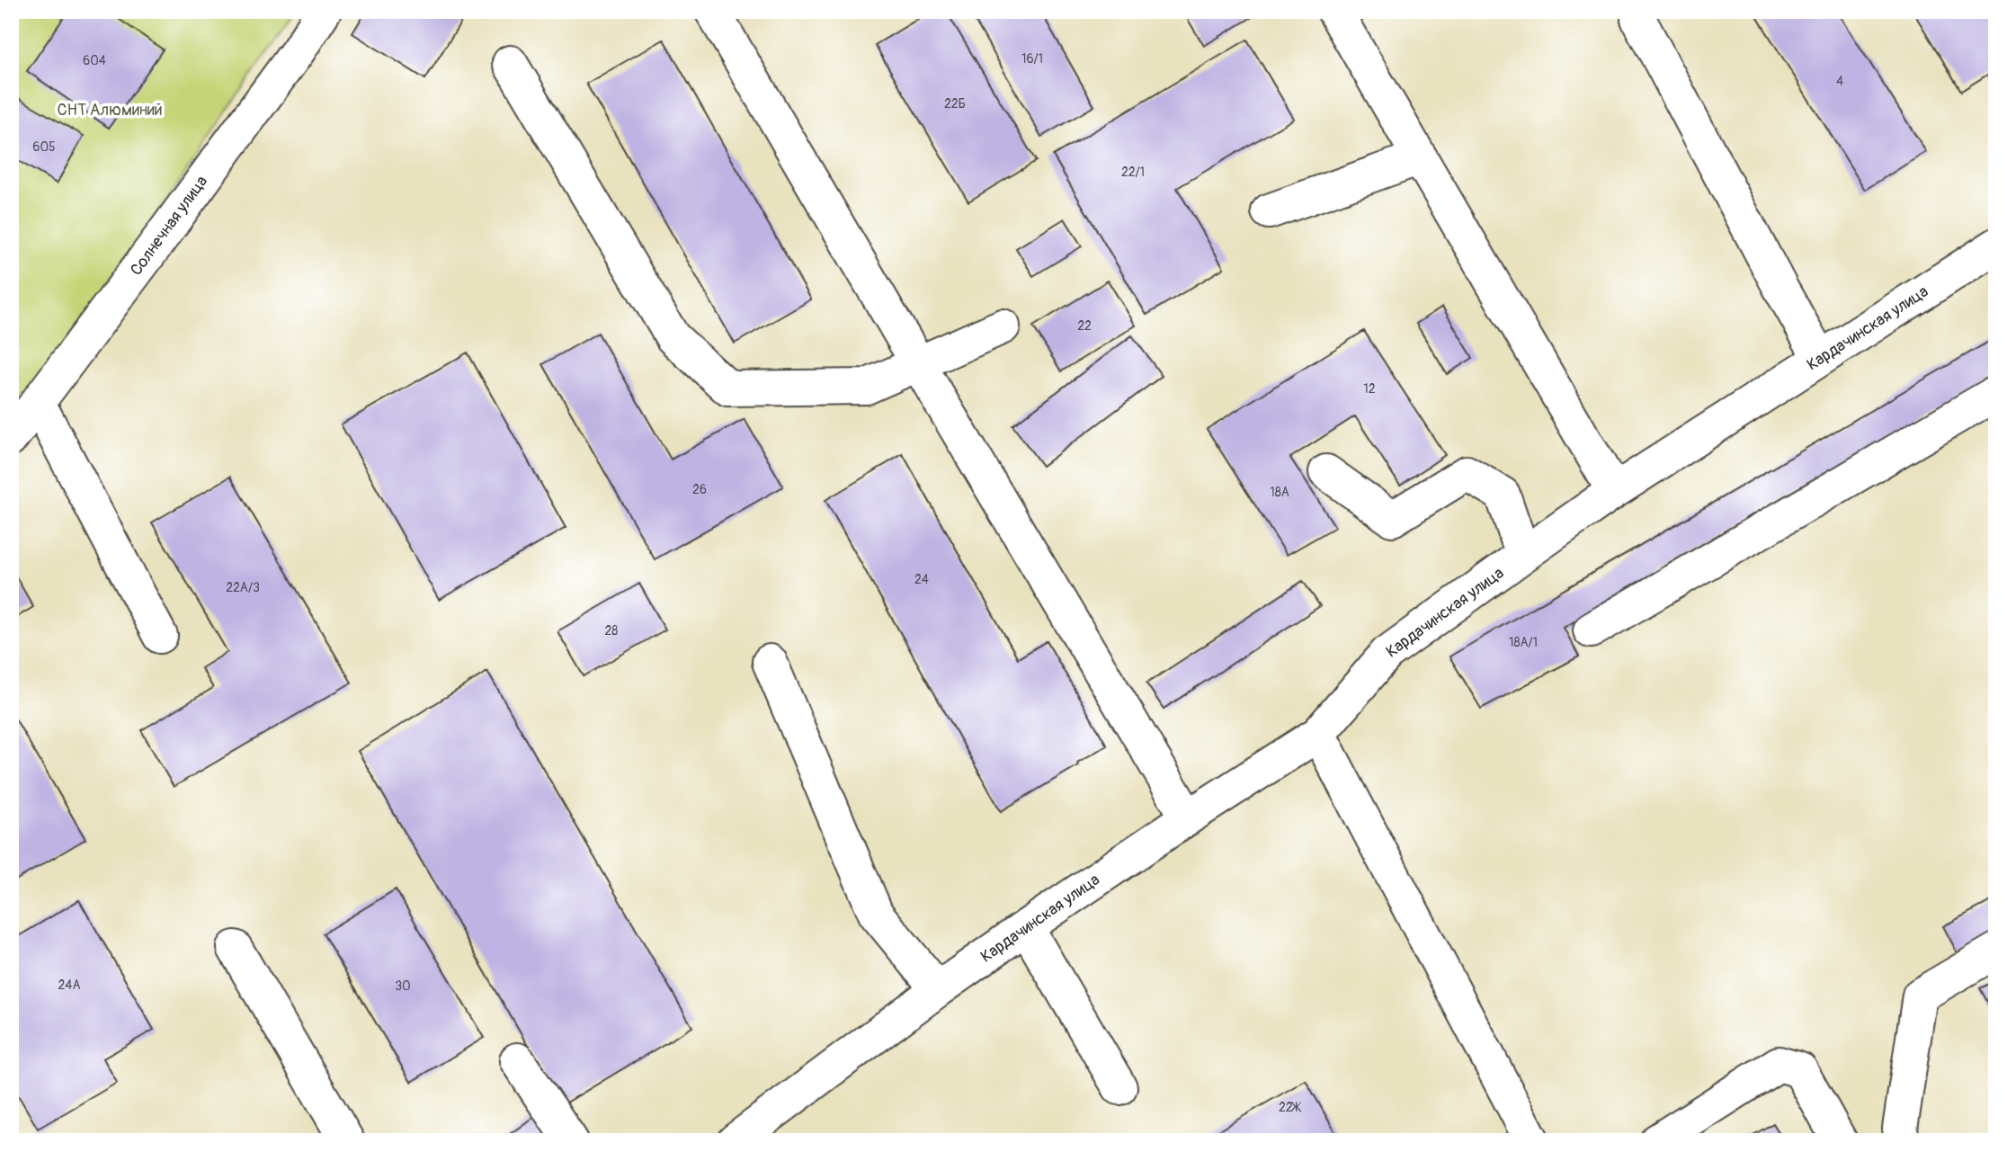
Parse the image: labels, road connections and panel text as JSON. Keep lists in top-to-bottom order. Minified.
{"streets":{"street":["Солнечная улица","Кардачинская улица"]},"parks":["СНТ Алюминий"],"house_numbers":["16/1","604","4","22Б","605","22/1","22","12","26","18А","24","22А/3","28","18А/1","24А","30","22Ж"]}
